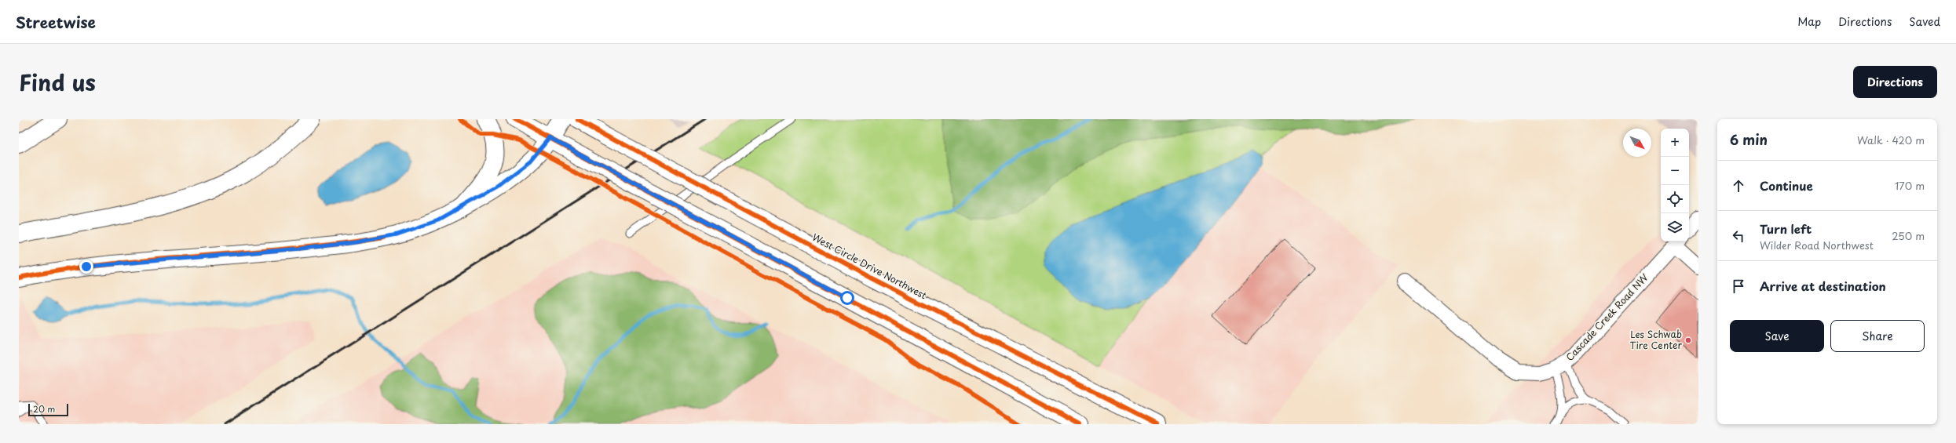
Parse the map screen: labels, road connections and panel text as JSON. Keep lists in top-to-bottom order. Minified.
{"streets":{"main road":["West Circle Drive Northwest"],"street":["Cascade Creek Road NW"]},"places":["Les Schwab Tire Center"],"scale_bar":"20 m","north":"bottom right","page":{"header":"Streetwise","nav":["Map","Directions","Saved"],"title":"Find us","buttons":["Directions",["Save","Share"]],"heading":["6 min","Walk · 420 m"],"map_buttons":["+","−"],"list":[["Continue","170 m"],["Turn left","Wilder Road Northwest","250 m"],"Arrive at destination"],"scale":"20 m"}}
